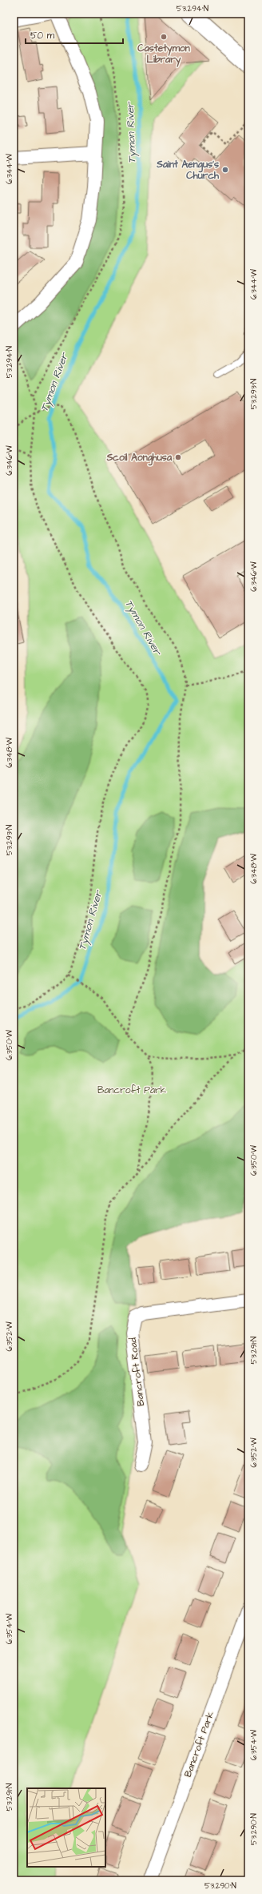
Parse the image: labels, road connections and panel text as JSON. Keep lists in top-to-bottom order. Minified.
{"streets":{"street":["Bancroft Road","Bancroft Park"]},"water":["Tymon River"],"parks":["Bancroft Park"],"places":["Castetymon Library","Saint Aengus's Church","Scoil Aonghusa"],"scale_bar":"50 m","coordinates":["53.294°N","6.344°W","53.293°N","6.346°W","6.348°W","6.350°W","6.352°W","53.291°N","6.354°W","53.290°N"]}
